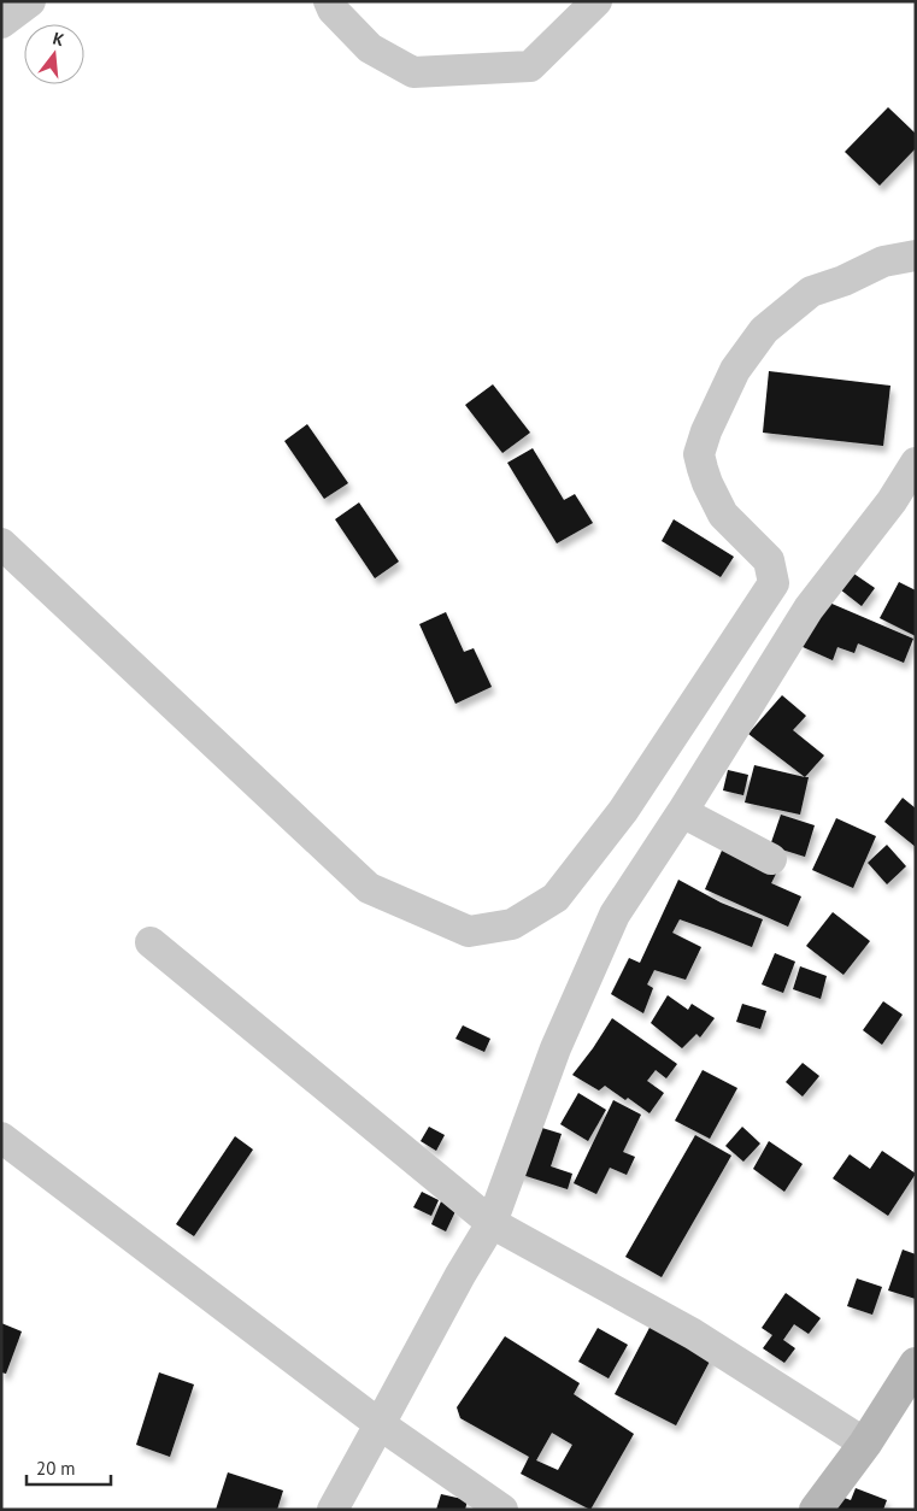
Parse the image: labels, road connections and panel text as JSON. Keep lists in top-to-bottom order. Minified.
{"scale_bar":"20 m","north":"top"}
